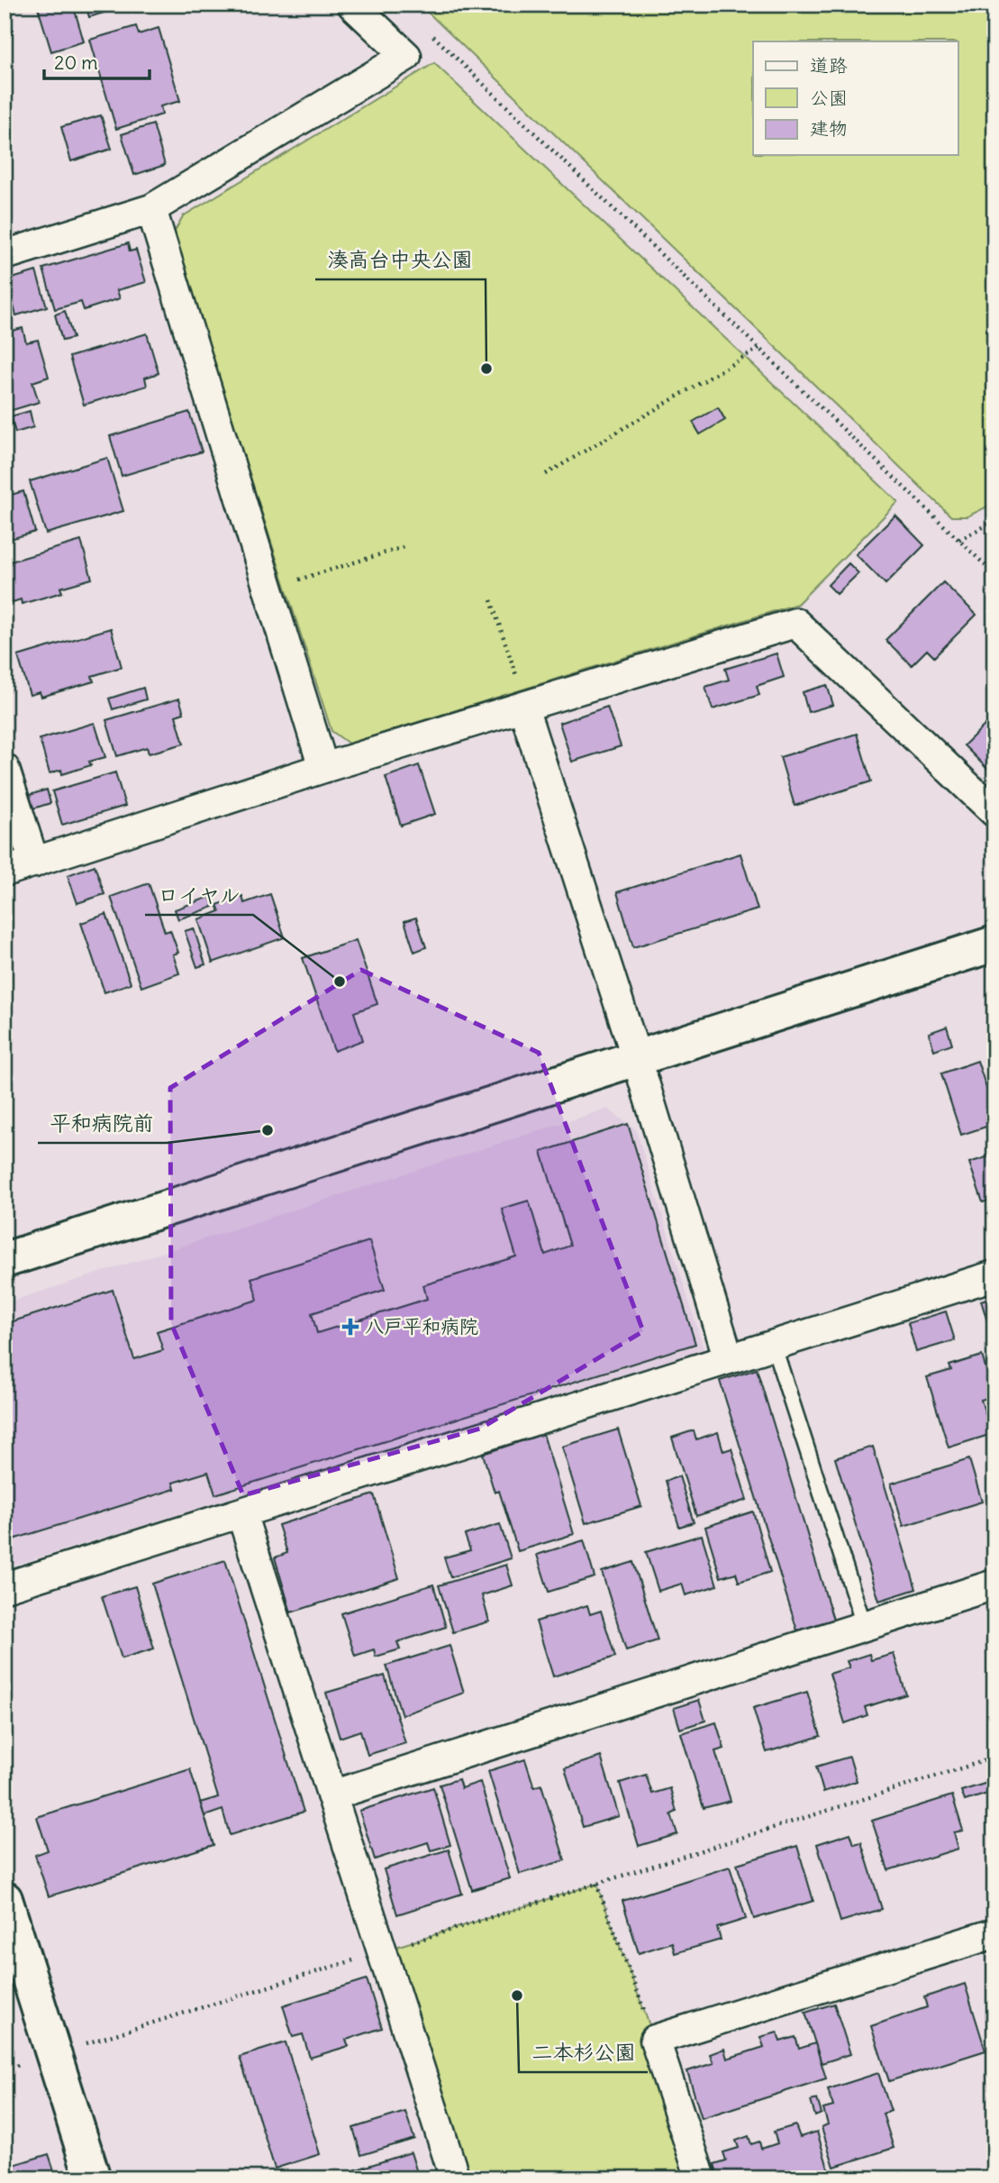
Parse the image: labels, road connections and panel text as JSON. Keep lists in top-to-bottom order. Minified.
{"places":{"other":["湊高台中央公園","ロイヤル","平和病院前","二本杉公園"],"health":["八戸平和病院"]},"legend":["道路","公園","建物"],"scale_bar":"20 m"}
